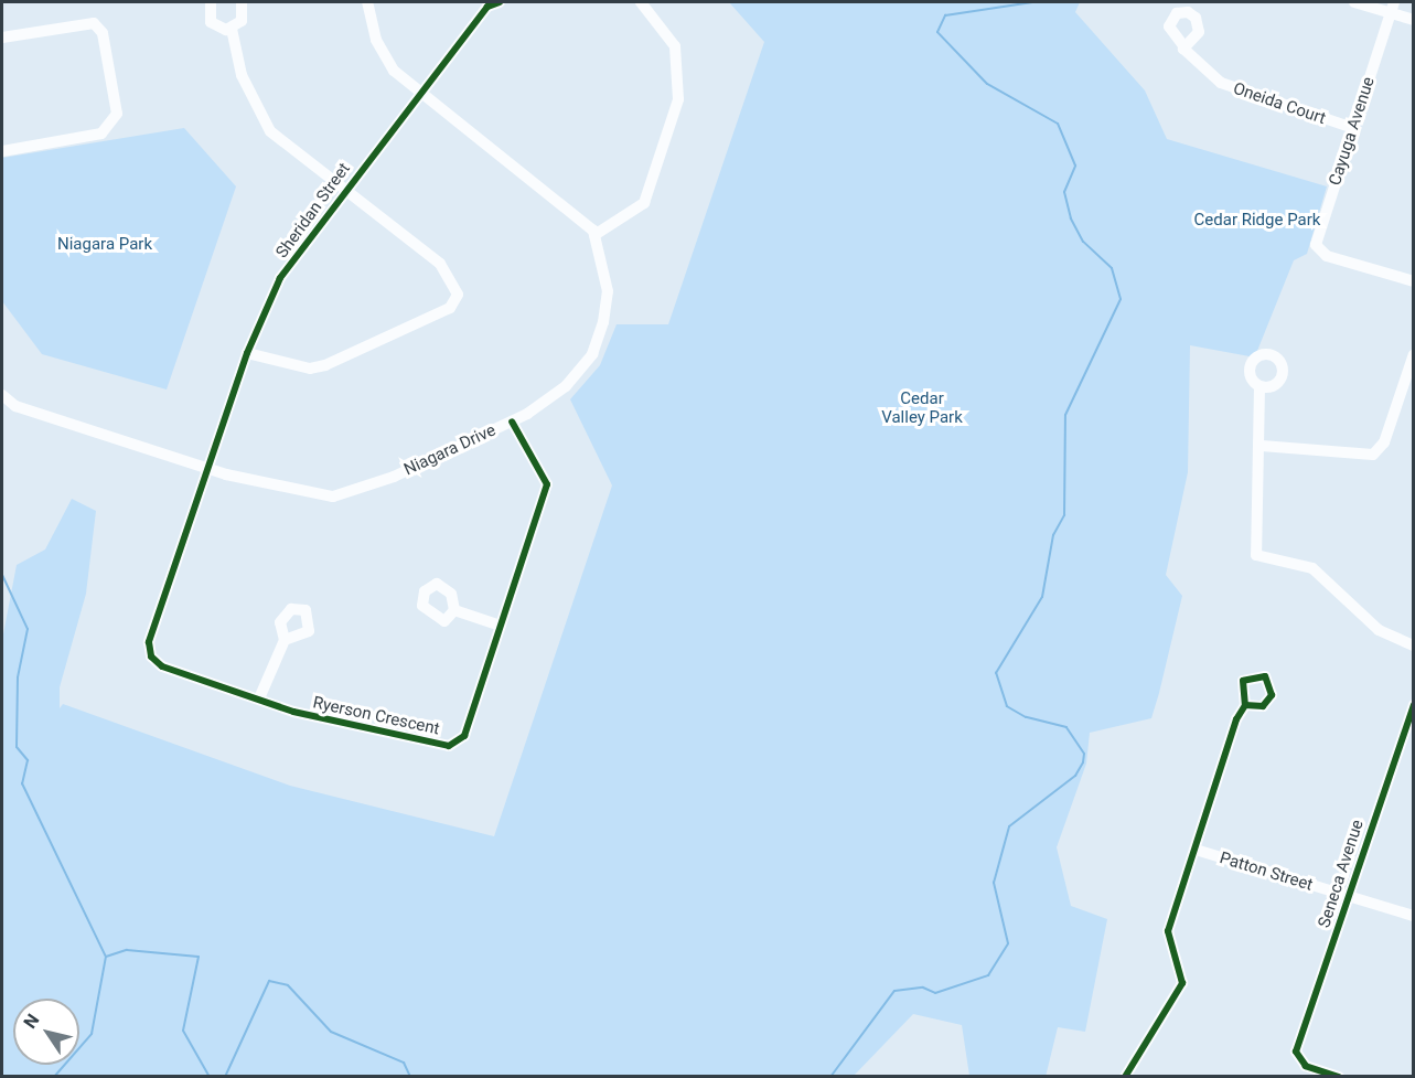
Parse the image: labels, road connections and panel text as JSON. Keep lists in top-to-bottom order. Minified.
{"streets":{"street":["Oneida Court","Cayuga Avenue","Sheridan Street","Niagara Drive","Ryerson Crescent","Patton Street","Seneca Avenue"]},"crossings":[["Oneida Court","Cayuga Avenue"],["Sheridan Street","Niagara Drive"],["Sheridan Street","Ryerson Crescent"],["Niagara Drive","Ryerson Crescent"],["Patton Street","Seneca Avenue"]],"parks":["Cedar Ridge Park","Niagara Park","Cedar Valley Park"],"north":"top left"}
